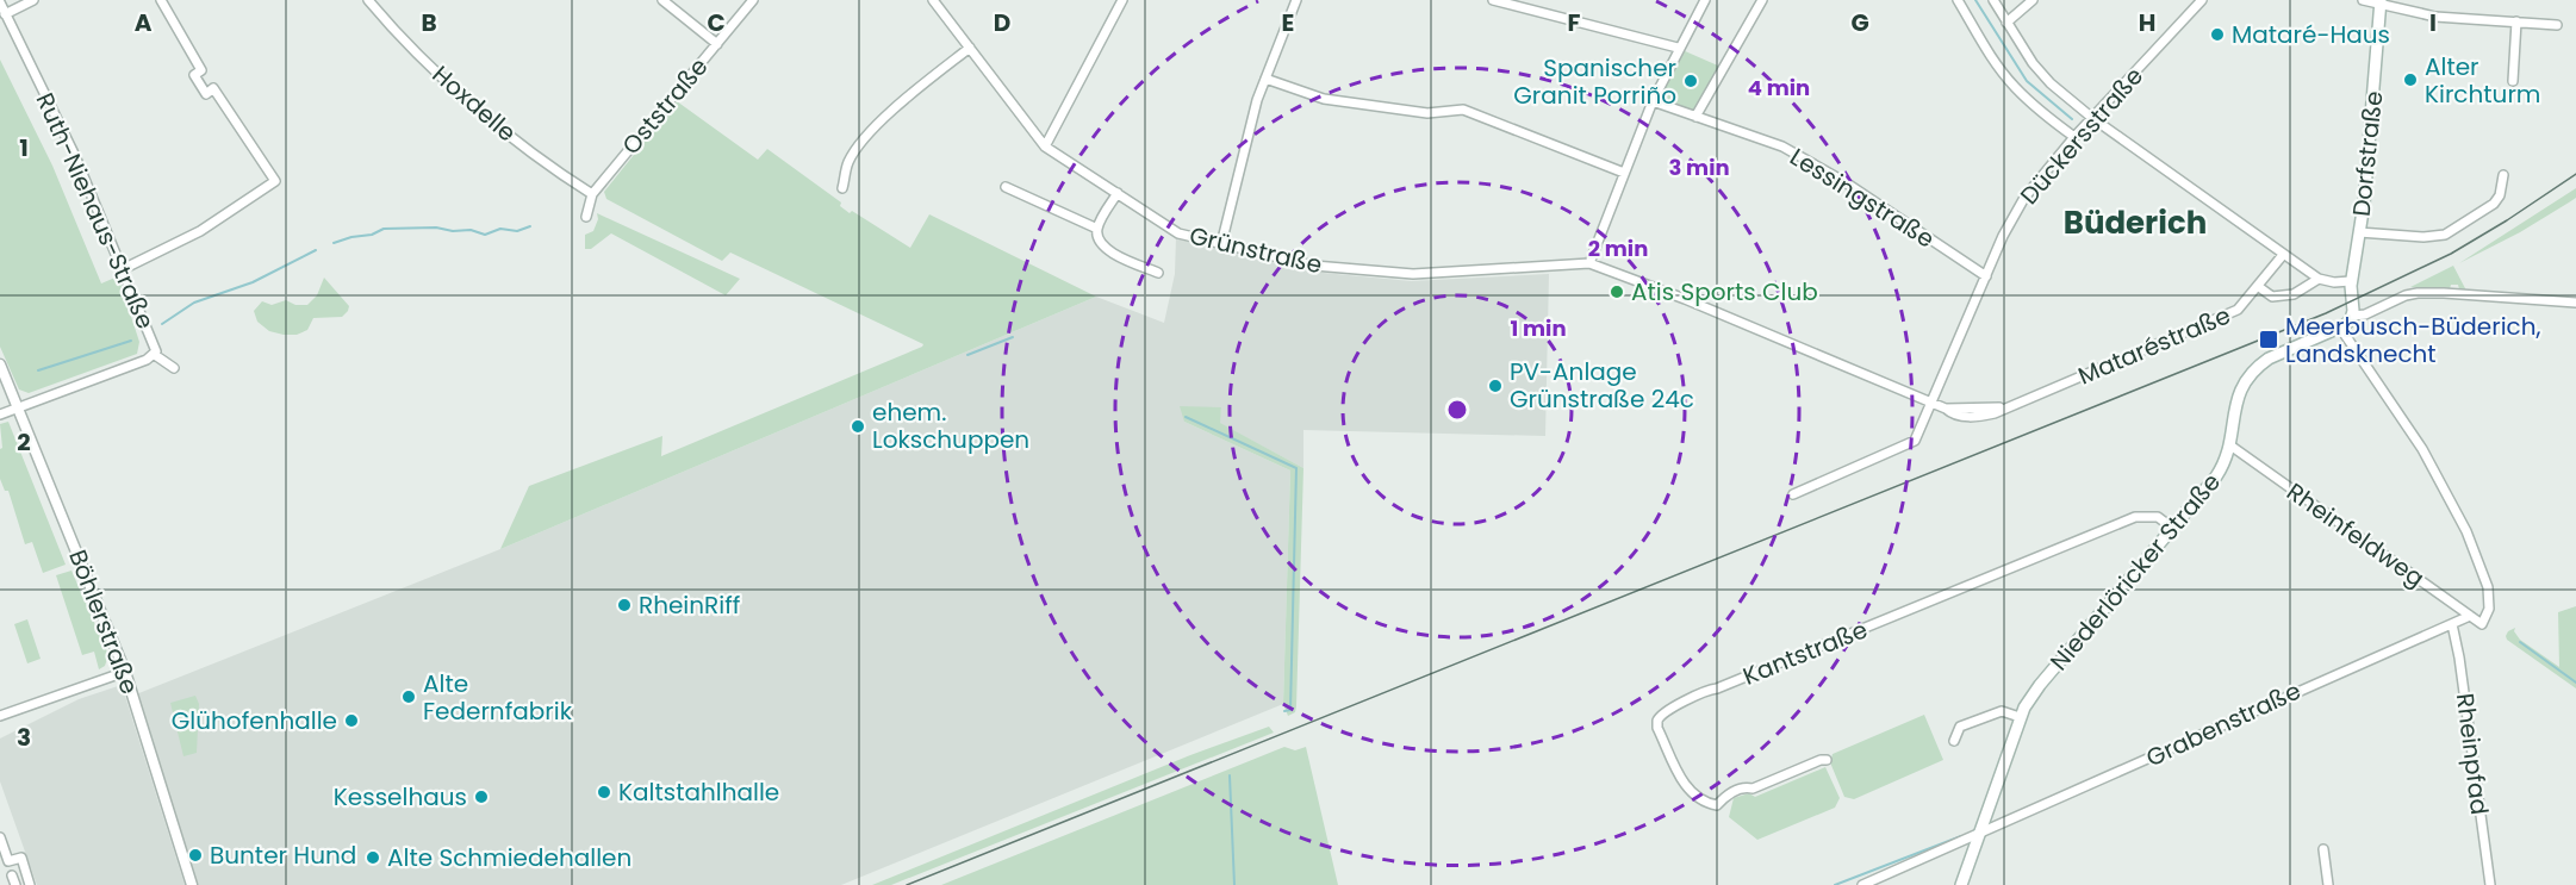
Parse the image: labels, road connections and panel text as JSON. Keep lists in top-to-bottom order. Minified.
{"streets":{"main road":["Dorfstraße","Niederlöricker Straße"],"street":["Hoxdelle","Oststraße","Dückersstraße","Lessingstraße","Ruth-Niehaus-Straße","Grünstraße","Mataréstraße","Rheinfeldweg","Böhlerstraße","Kantstraße","Grabenstraße","Rheinpfad"]},"crossings":[["Hoxdelle","Oststraße"],["Dückersstraße","Lessingstraße"],["Dückersstraße","Mataréstraße"],["Dorfstraße","Niederlöricker Straße"],["Ruth-Niehaus-Straße","Böhlerstraße"],["Grünstraße","Mataréstraße"],["Rheinfeldweg","Niederlöricker Straße"],["Rheinfeldweg","Grabenstraße"],["Niederlöricker Straße","Kantstraße"],["Niederlöricker Straße","Grabenstraße"],["Grabenstraße","Rheinpfad"]],"districts":["Büderich"],"places":{"other":["Mataré-Haus","Alter Kirchturm","Spanischer Granit Porriño","Atis Sports Club","PV-Anlage Grünstraße 24c","ehem. Lokschuppen","RheinRiff","Alte Federnfabrik","Glühofenhalle","Kaltstahlhalle","Kesselhaus","Bunter Hund","Alte Schmiedehallen"],"transit":["Meerbusch-Büderich, Landsknecht"]},"grid":{"columns":["A","B","C","D","E","F","G","H","I"],"rows":["1","2","3"]},"rings":["4 min","3 min","2 min","1 min"]}
